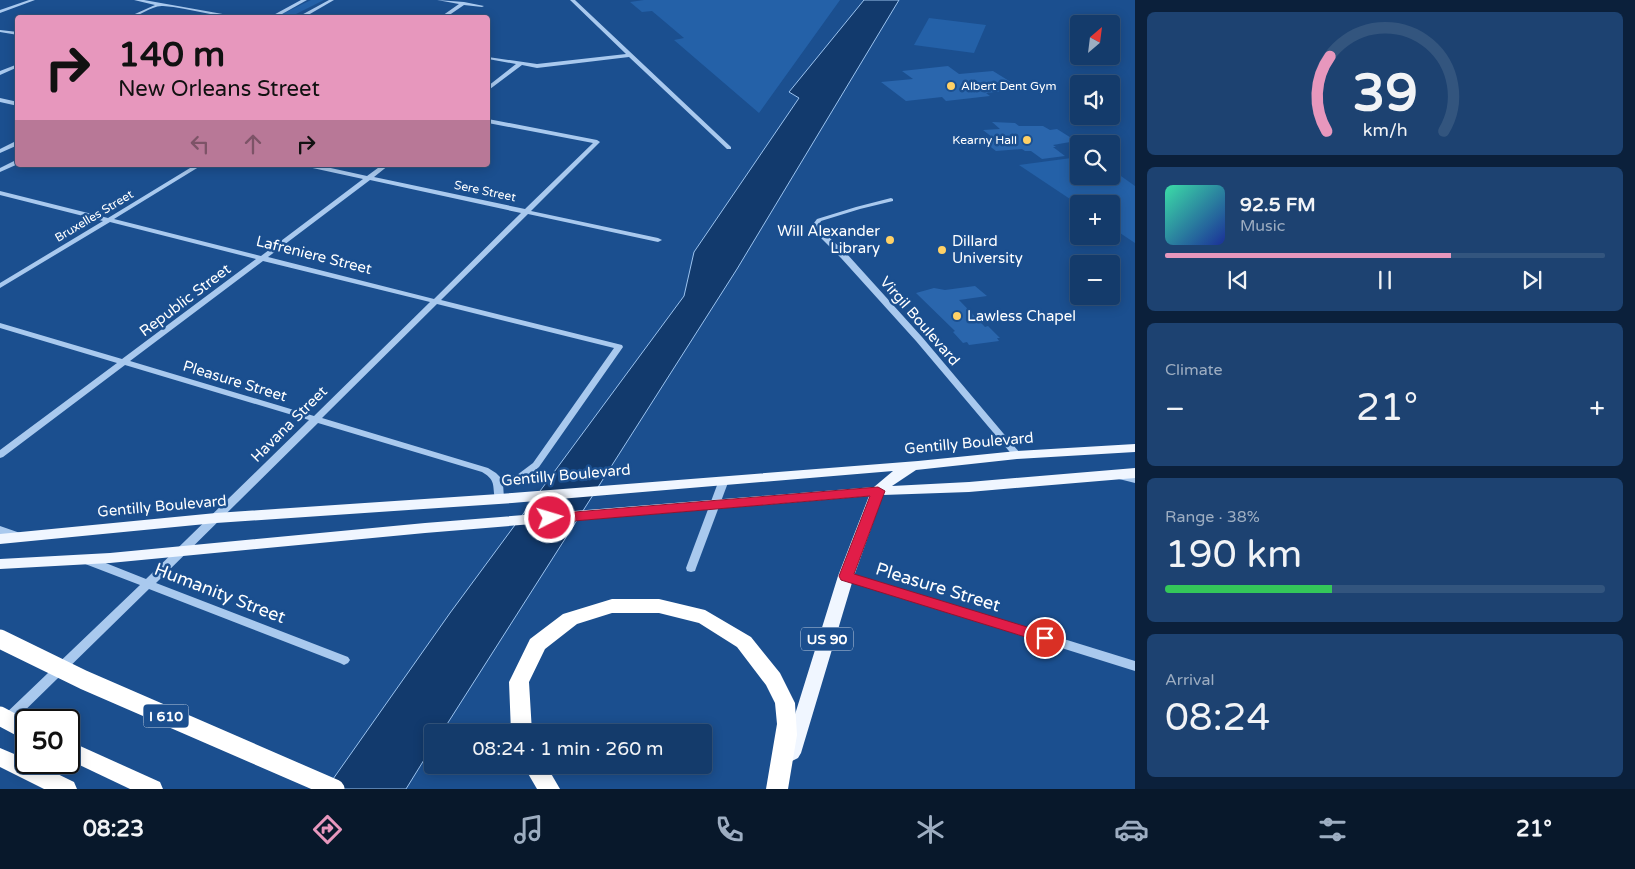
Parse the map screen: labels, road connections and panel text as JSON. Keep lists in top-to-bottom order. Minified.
{"streets":{"highway":["I 610"],"main road":["Gentilly Boulevard","US 90"],"street":["Sere Street","Bruxelles Street","Lafreniere Street","Republic Street","Virgil Boulevard","Pleasure Street","Havana Street","Humanity Street"]},"crossings":[["Sere Street","Republic Street"],["Sere Street","Havana Street"],["Bruxelles Street","Lafreniere Street"],["Lafreniere Street","Republic Street"],["Lafreniere Street","Pleasure Street"],["Lafreniere Street","Havana Street"],["Republic Street","Pleasure Street"],["Virgil Boulevard","Gentilly Boulevard"],["Pleasure Street","Havana Street"],["Pleasure Street","US 90"],["Havana Street","Gentilly Boulevard"],["Havana Street","Humanity Street"],["Gentilly Boulevard","US 90"]],"places":["Albert Dent Gym","Kearny Hall","Will Alexander Library","Dillard University","Lawless Chapel"],"north":"top right","page":{"map_buttons":["+","−"],"turn":["140 m","New Orleans Street"],"song":["92.5 FM","Music"],"tile":["Climate",["Range · 38%","190 km"],["Arrival","08:24"]],"heat":["−","21°","+"],"limit":"50","trip":"08:24 · 1 min · 260 m","tabs":["08:23","21°"],"gauge":["39","km/h"]}}
